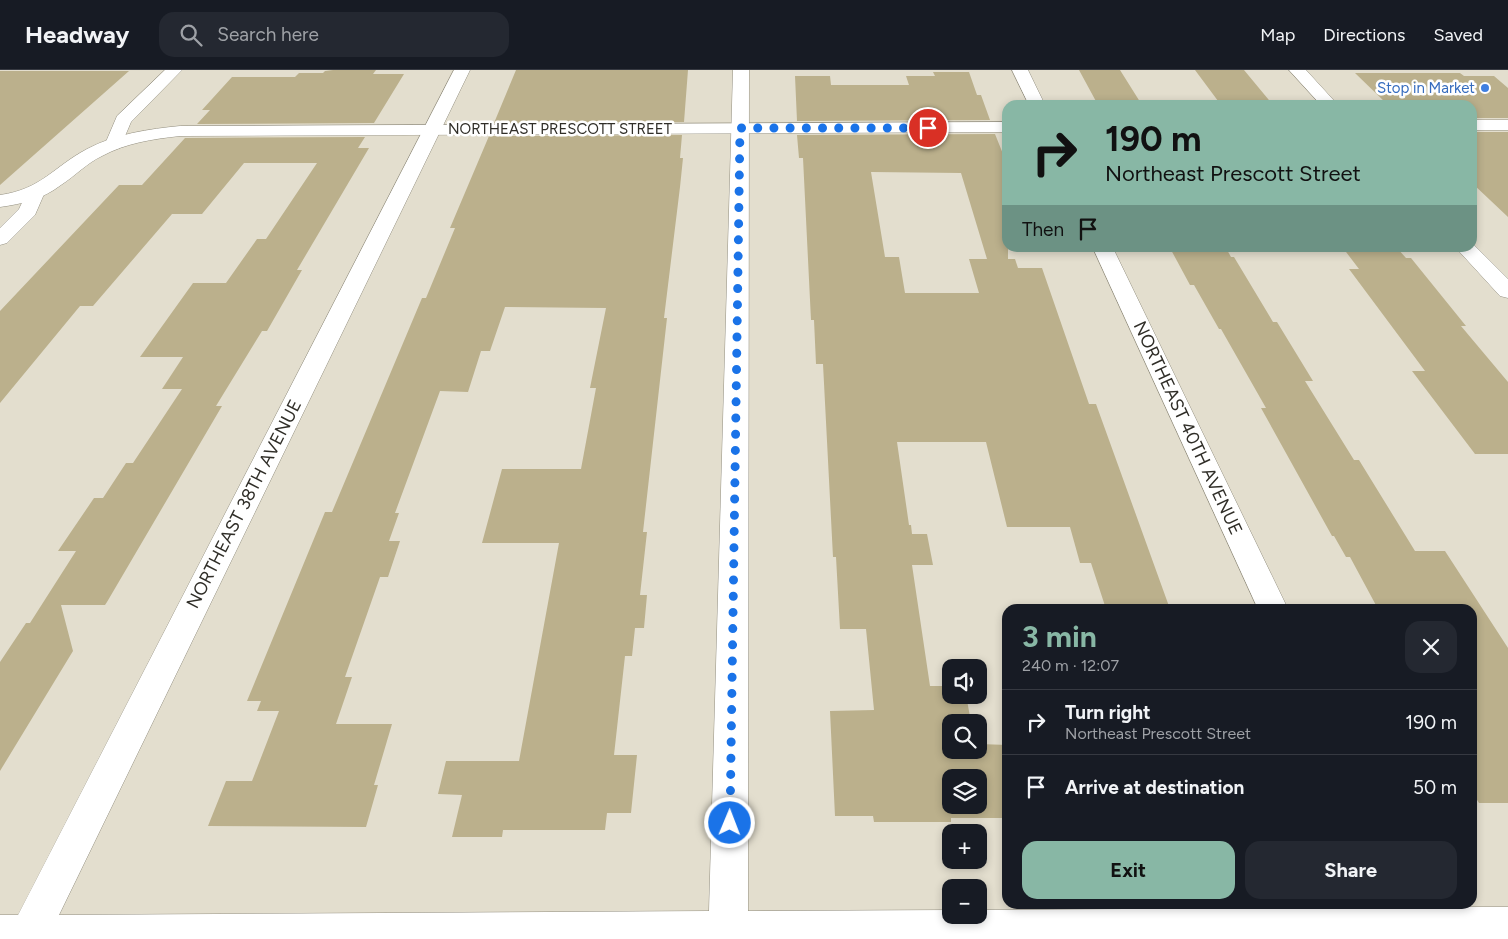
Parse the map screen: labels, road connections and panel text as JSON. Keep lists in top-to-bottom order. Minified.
{"streets":{"street":["NORTHEAST PRESCOTT STREET","NORTHEAST 40TH AVENUE","NORTHEAST 38TH AVENUE"]},"crossings":[["NORTHEAST PRESCOTT STREET","NORTHEAST 38TH AVENUE"]],"places":["Stop in Market"],"page":{"header":"Headway","search":"Search here","nav":["Map","Directions","Saved"],"turn":["190 m","Northeast Prescott Street"],"then":"Then","heading":["3 min","240 m · 12:07"],"map_buttons":["+","−"],"list":[{"name":"Turn right","note":"Northeast Prescott Street","value":"190 m"},{"name":"Arrive at destination","value":"50 m"}],"buttons":["Exit","Share"]}}
